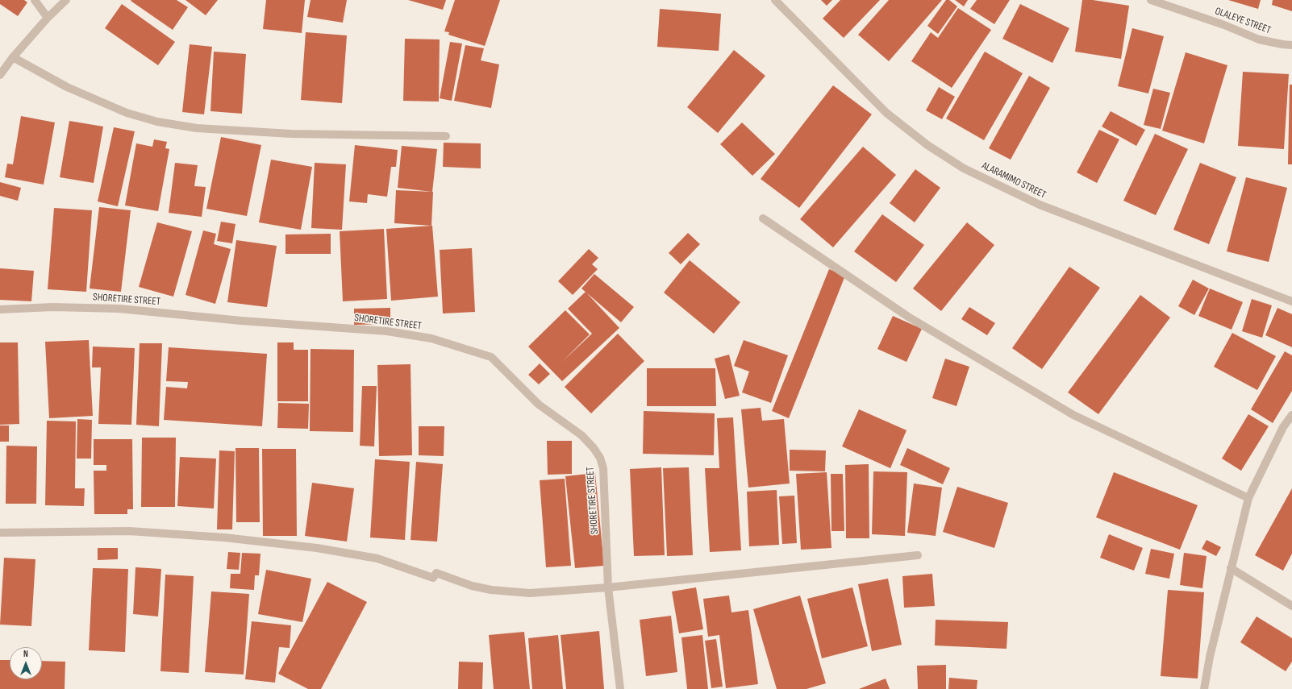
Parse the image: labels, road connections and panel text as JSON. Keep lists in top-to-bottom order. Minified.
{"streets":{"street":["OLALEYE STREET","ALARAMIMO STREET","SHORETIRE STREET"]},"north":"top"}
